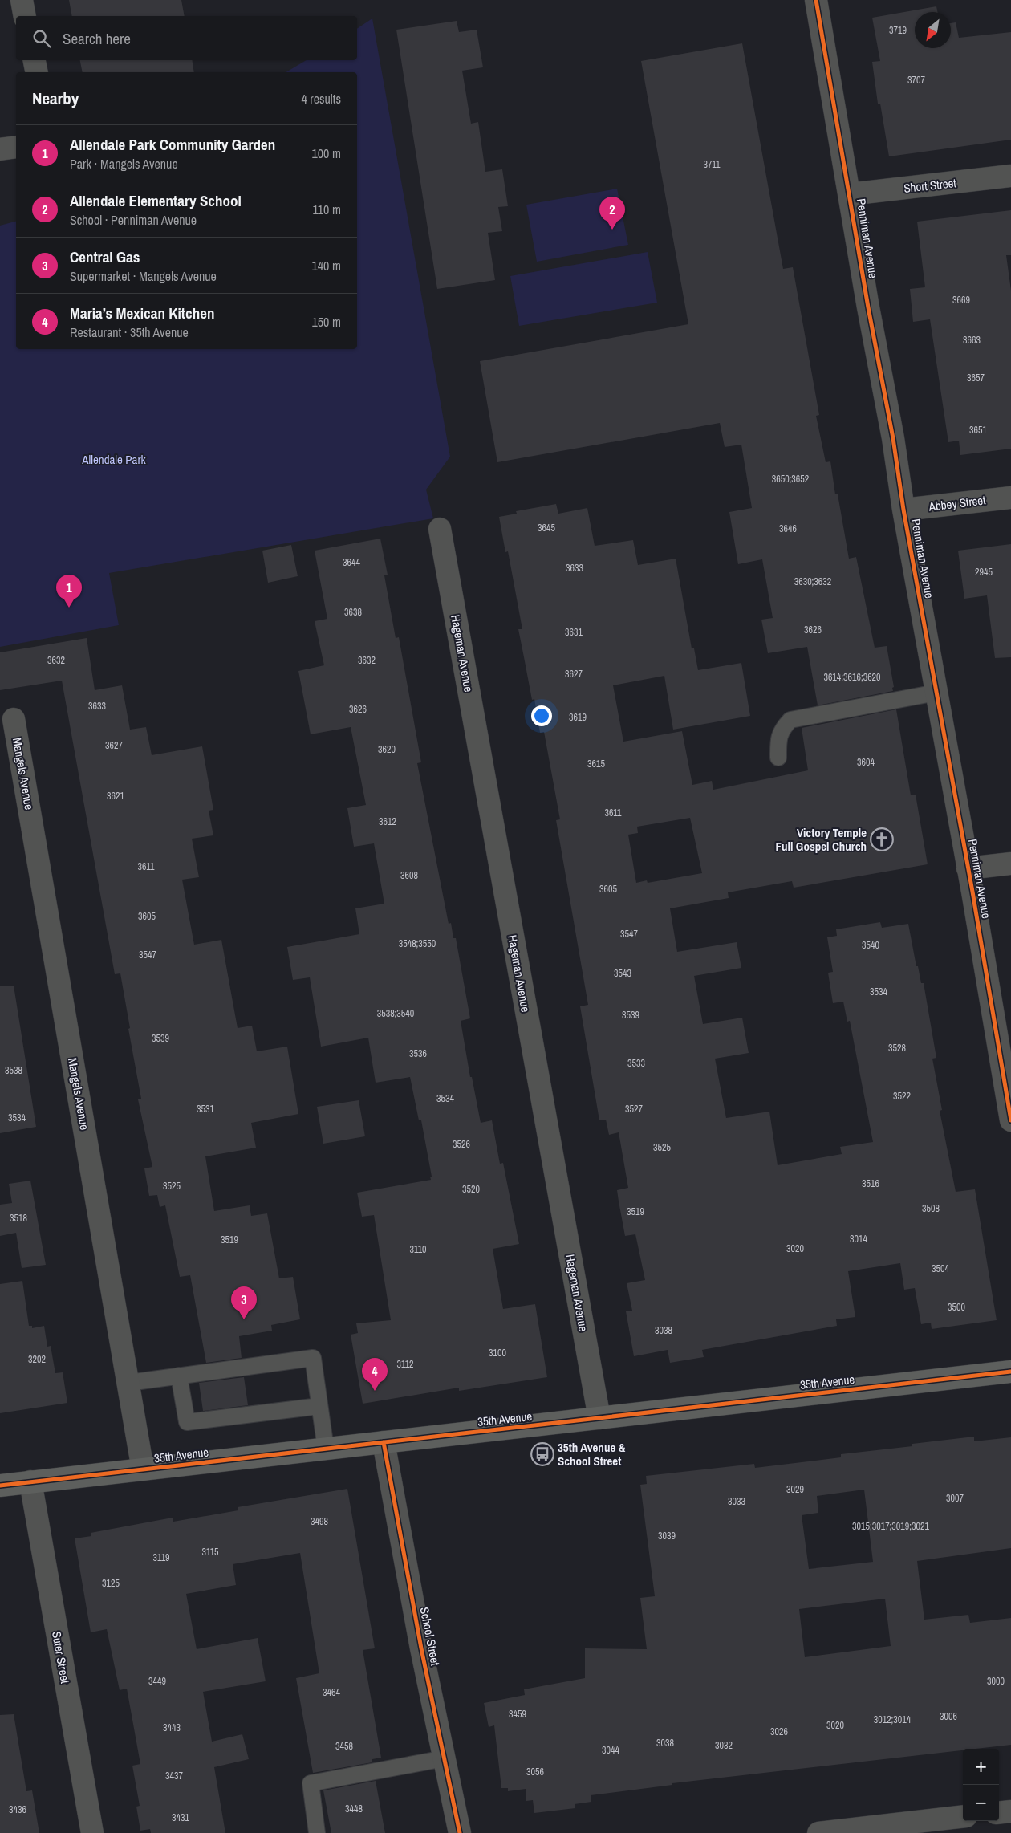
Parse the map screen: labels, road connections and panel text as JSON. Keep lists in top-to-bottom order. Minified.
{"streets":{"main road":["35th Avenue"],"street":["Short Street","Penniman Avenue","Abbey Street","Hageman Avenue","Mangels Avenue","School Street","Suter Street"]},"crossings":[["Short Street","Penniman Avenue"],["Penniman Avenue","Abbey Street"],["Hageman Avenue","35th Avenue"],["Mangels Avenue","35th Avenue"],["35th Avenue","School Street"],["35th Avenue","Suter Street"]],"parks":["Allendale Park"],"places":{"church":["Victory Temple Full Gospel Church"],"bus stop":["35th Avenue & School Street"]},"house_numbers":["3719","3707","3711","3669","3663","3657","3651","3650;3652","3645","3646","3644","3633","2945","3630;3632","3638","3626","3631","3632","3632","3627","3614;3616;3620","3633","3626","3619","3627","3620","3604","3615","3621","3611","3612","3611","3608","3605","3605","3547","3548;3550","3540","3547","3543","3534","3538;3540","3539","3539","3528","3536","3533","3538","3522","3534","3531","3527","3534","3526","3525","3516","3525","3520","3508","3519","3518","3014","3519","3020","3110","3504","3500","3038","3100","3202","3112","3029","3007","3033","3498","3015;3017;3019;3021","3039","3115","3119","3125","3449","3000","3464","3459","3006","3012;3014","3020","3443","3026","3038","3032","3458","3044","3056","3437","3448","3436","3431"],"north":"bottom left","page":{"search":"Search here","heading":["Nearby","4 results"],"list":[{"mark":"1","name":"Allendale Park Community Garden","note":"Park · Mangels Avenue","value":"100 m"},{"mark":"2","name":"Allendale Elementary School","note":"School · Penniman Avenue","value":"110 m"},{"mark":"3","name":"Central Gas","note":"Supermarket · Mangels Avenue","value":"140 m"},{"mark":"4","name":"Maria’s Mexican Kitchen","note":"Restaurant · 35th Avenue","value":"150 m"}],"pins":["2","1","3","4"],"map_buttons":["+","−"]}}
